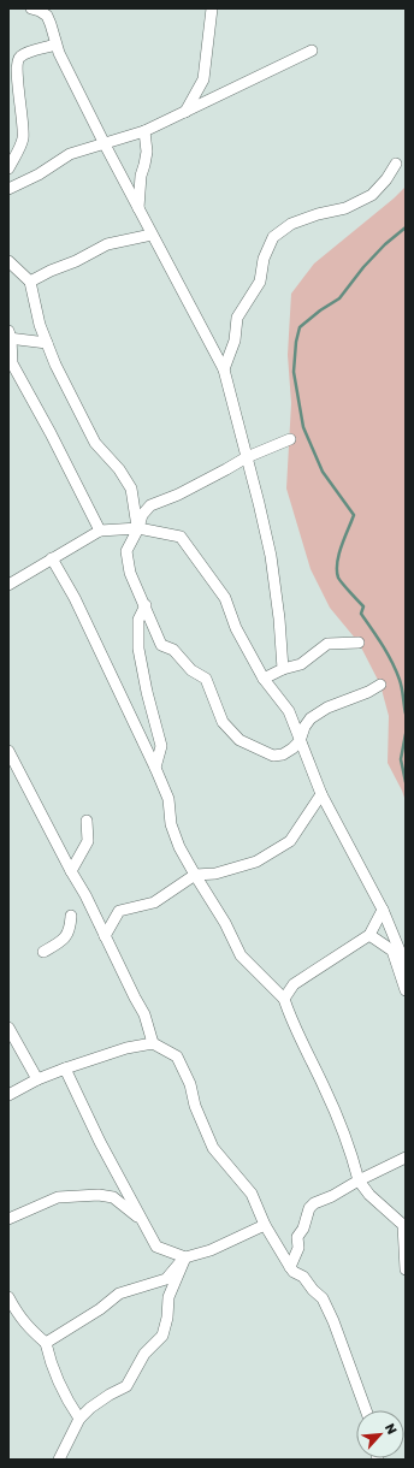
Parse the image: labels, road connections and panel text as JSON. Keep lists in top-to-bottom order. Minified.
{"north":"top right"}
